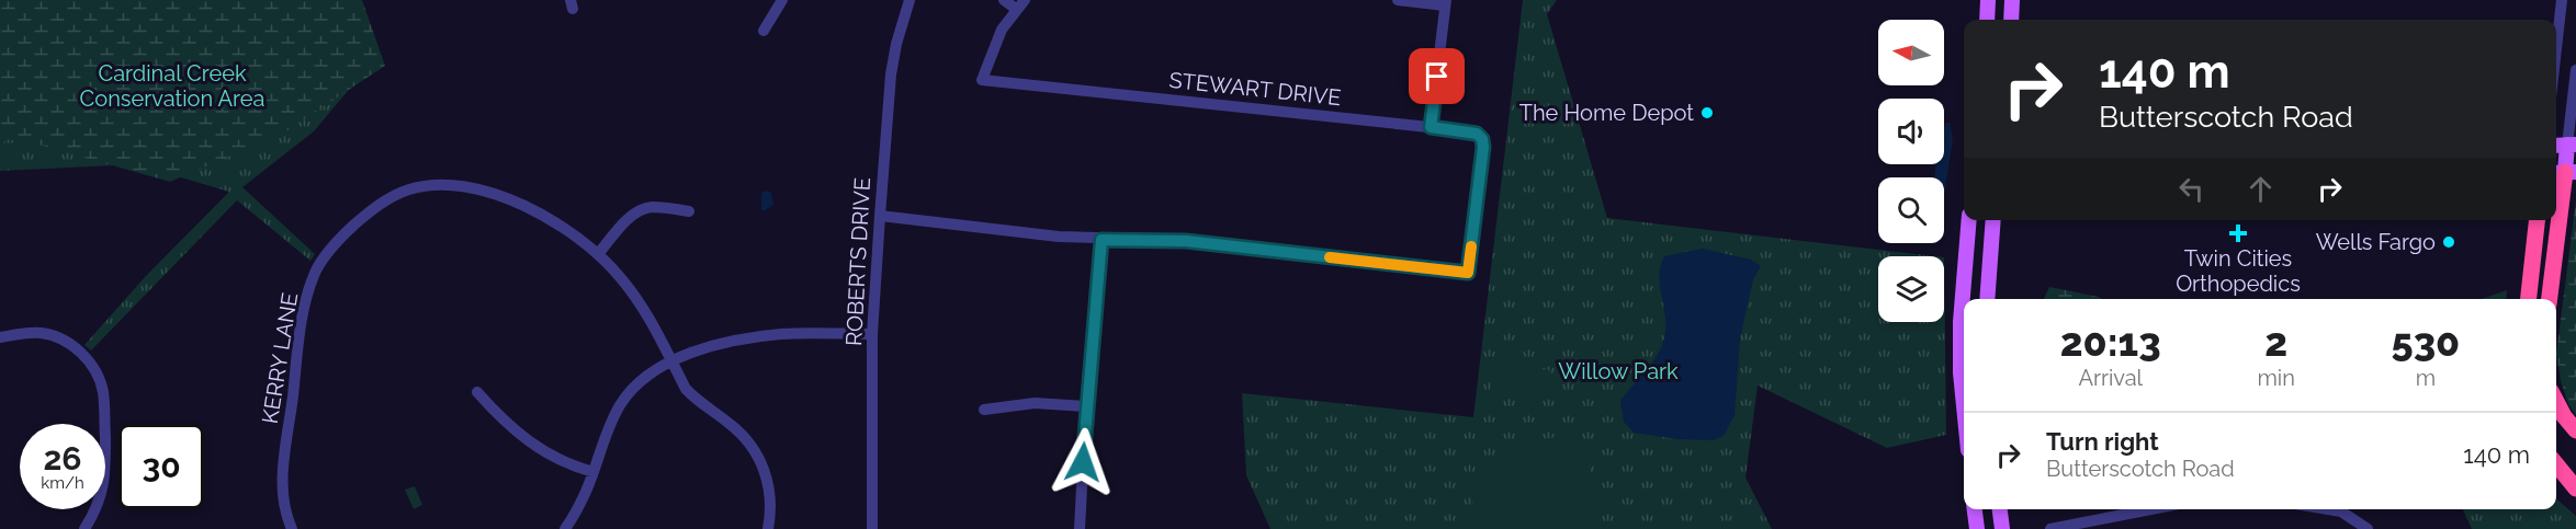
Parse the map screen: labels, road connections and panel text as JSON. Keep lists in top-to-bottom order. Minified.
{"streets":{"street":["STEWART DRIVE","ROBERTS DRIVE","KERRY LANE"]},"parks":["Cardinal Creek Conservation Area","Willow Park"],"places":{"other":["The Home Depot","Wells Fargo"],"health":["Twin Cities Orthopedics"]},"north":"left","page":{"turn":["140 m","Butterscotch Road"],"eta":["20:13","Arrival","2","min","530","m"],"list":[{"name":"Turn right","note":"Butterscotch Road","value":"140 m"}],"speed":"26 km/h","limit":"30"}}
